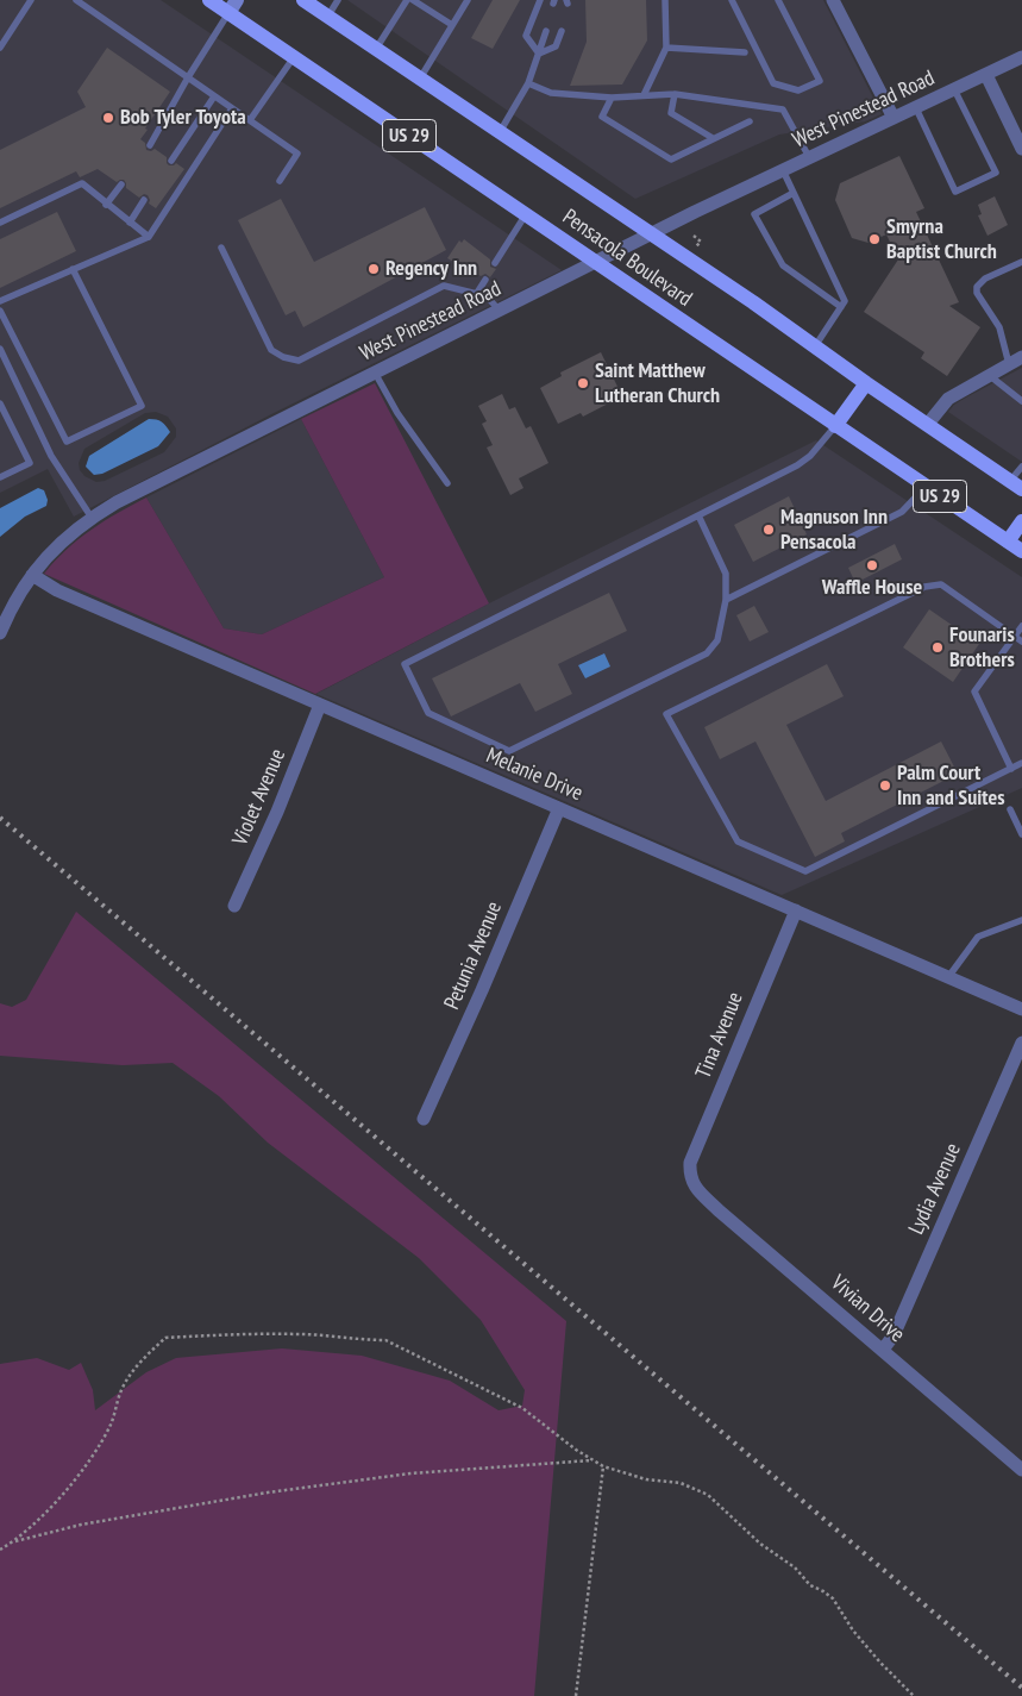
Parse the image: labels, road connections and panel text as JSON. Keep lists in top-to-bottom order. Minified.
{"streets":{"main road":["US 29","Pensacola Boulevard"],"street":["West Pinestead Road","Melanie Drive","Violet Avenue","Petunia Avenue","Tina Avenue","Lydia Avenue","Vivian Drive"]},"crossings":[["West Pinestead Road","Pensacola Boulevard"],["West Pinestead Road","Melanie Drive"],["Melanie Drive","Violet Avenue"],["Melanie Drive","Petunia Avenue"],["Melanie Drive","Tina Avenue"],["Tina Avenue","Vivian Drive"],["Lydia Avenue","Vivian Drive"]],"places":["Bob Tyler Toyota","Smyrna Baptist Church","Regency Inn","Saint Matthew Lutheran Church","Magnuson Inn Pensacola","Waffle House","Founaris Brothers","Palm Court Inn and Suites"]}
